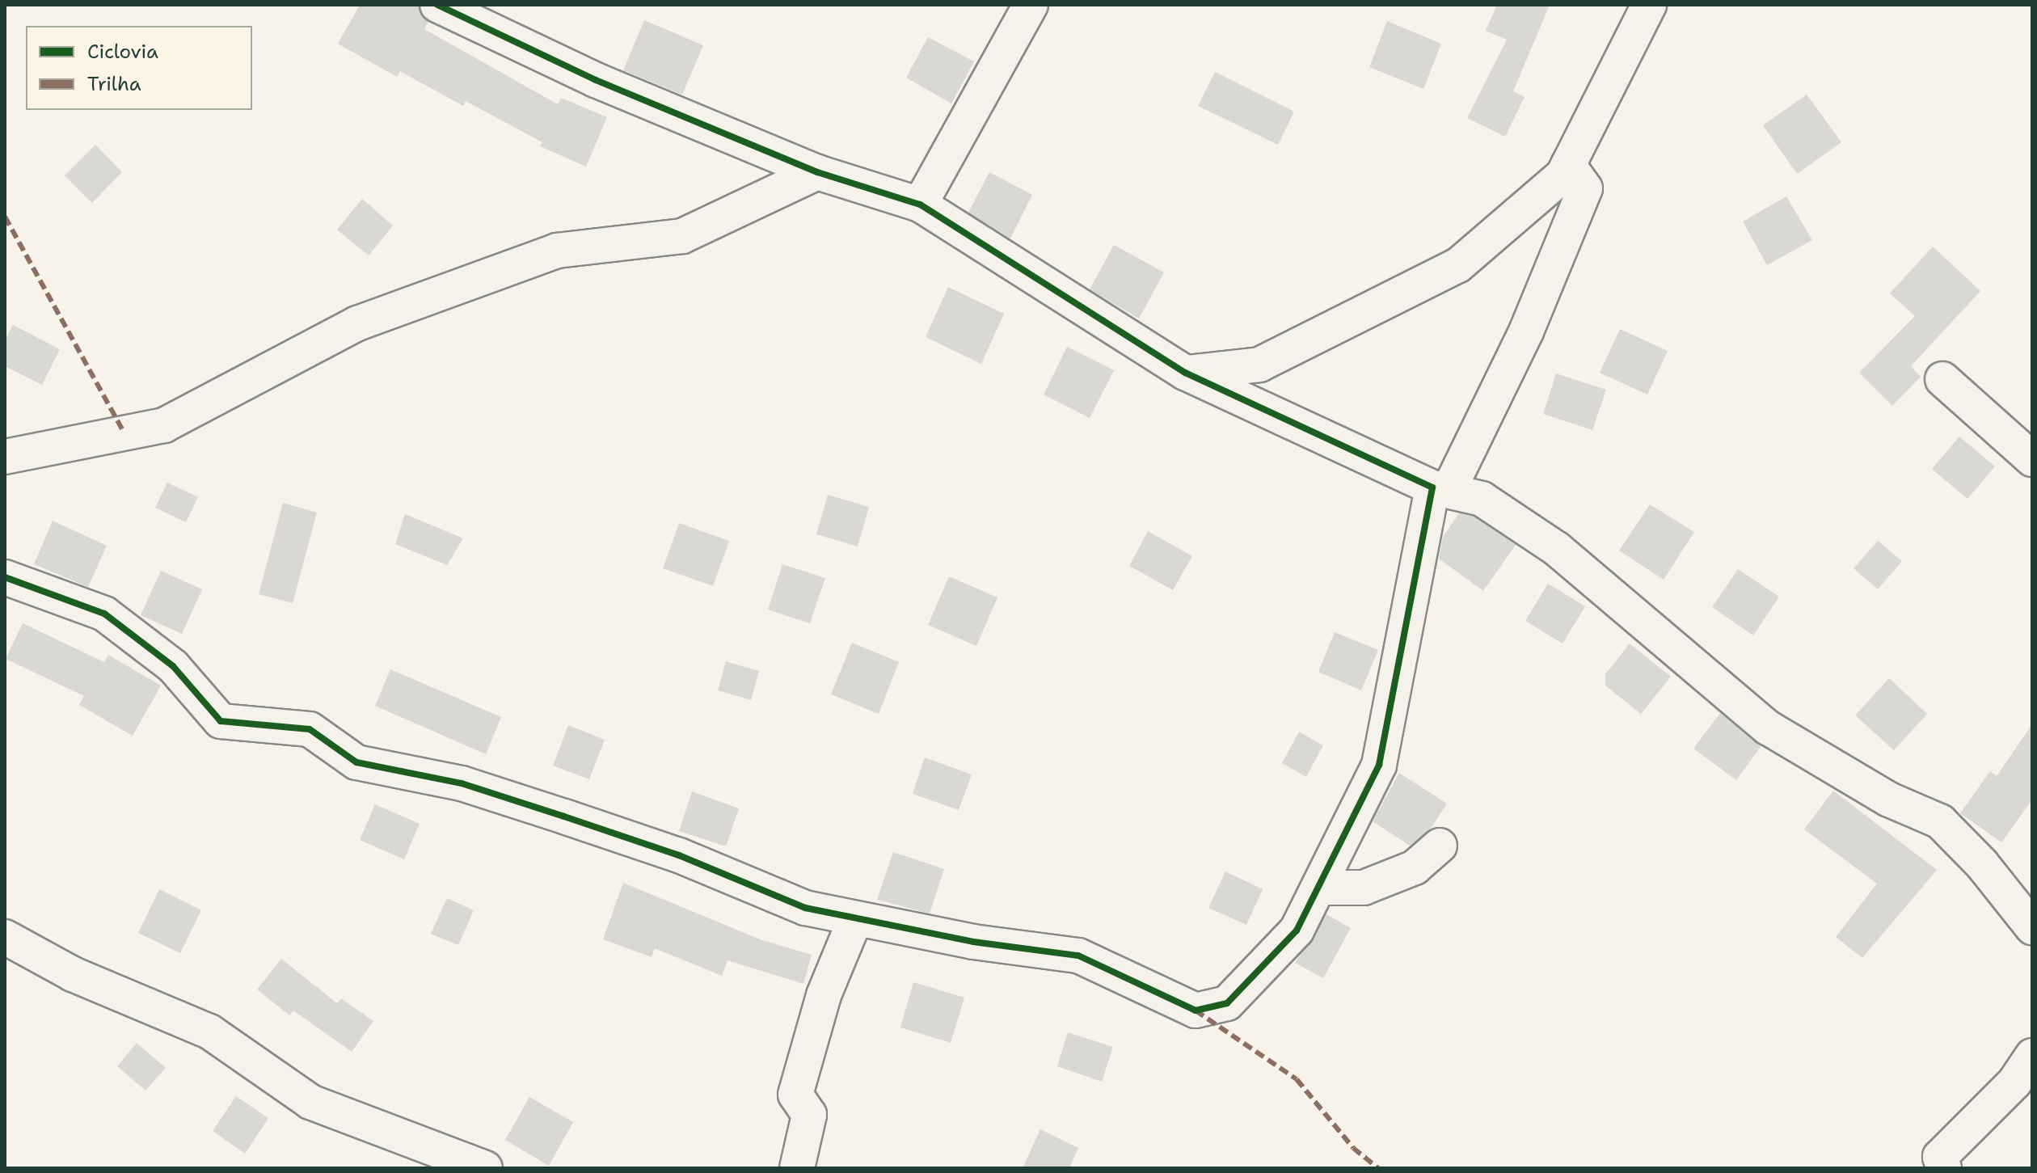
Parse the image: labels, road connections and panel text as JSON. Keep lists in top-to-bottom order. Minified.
{"legend":["Ciclovia","Trilha"]}
